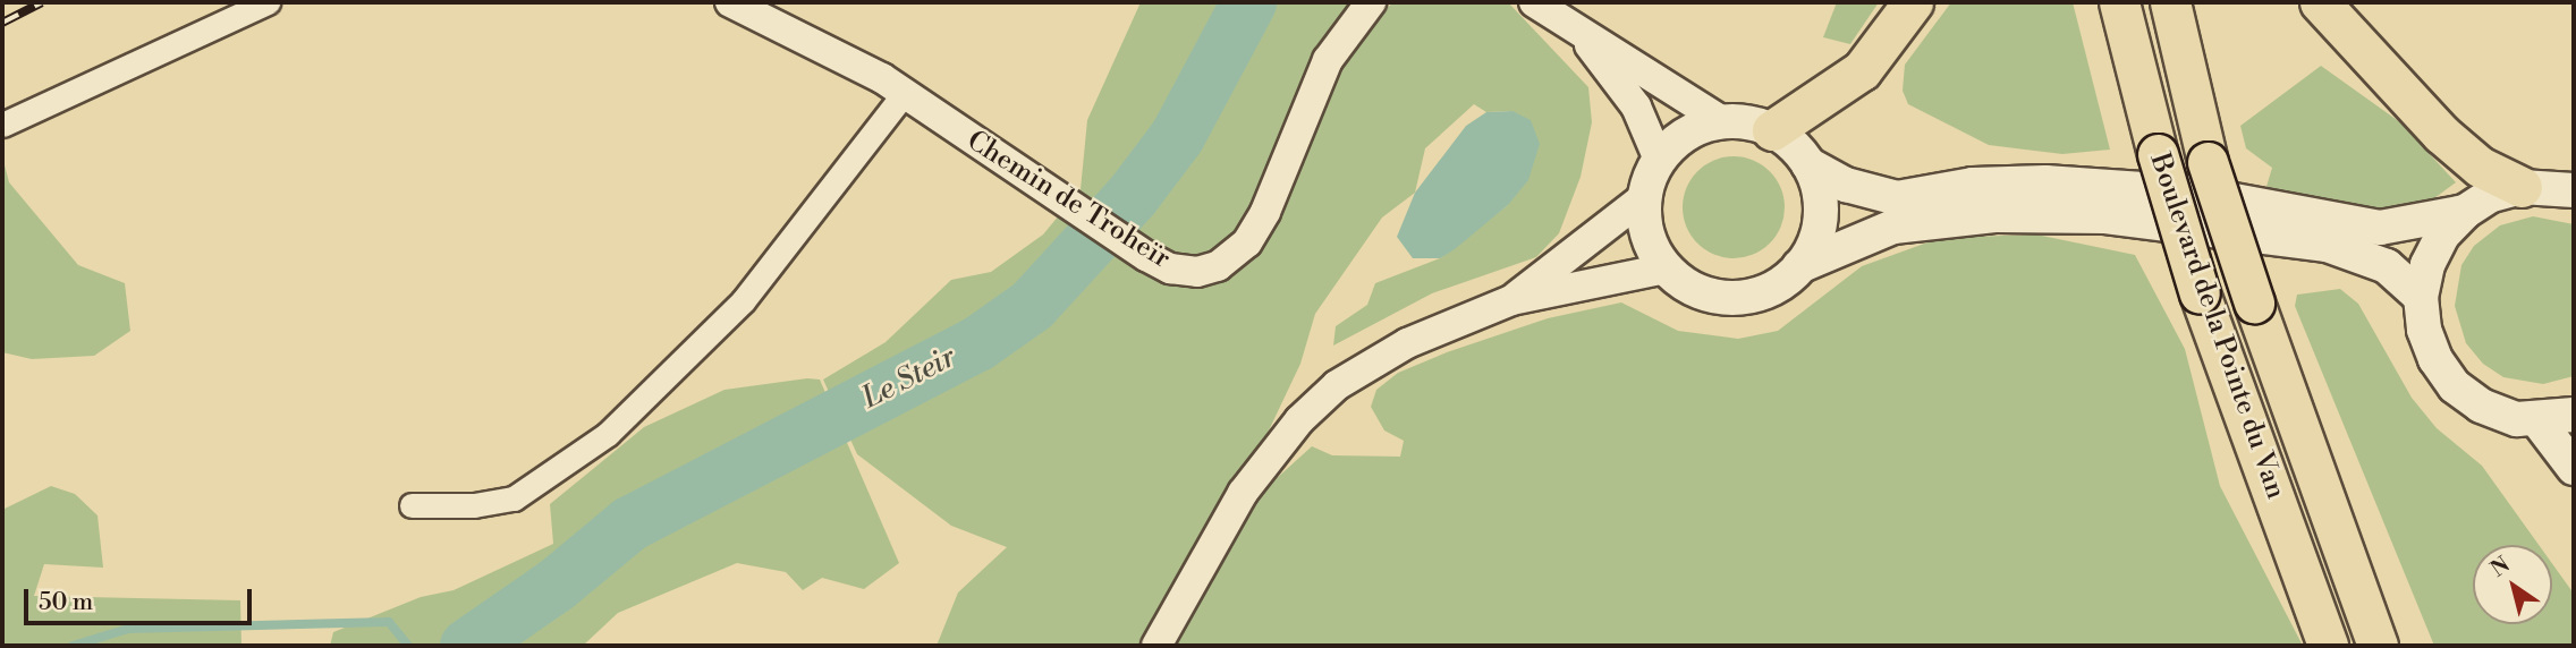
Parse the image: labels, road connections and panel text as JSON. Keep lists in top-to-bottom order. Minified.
{"streets":{"highway":["Boulevard de la Pointe du Van"],"street":["Chemin de Troheïr"]},"water":["Le Steir"],"scale_bar":"50 m","north":"top left"}
